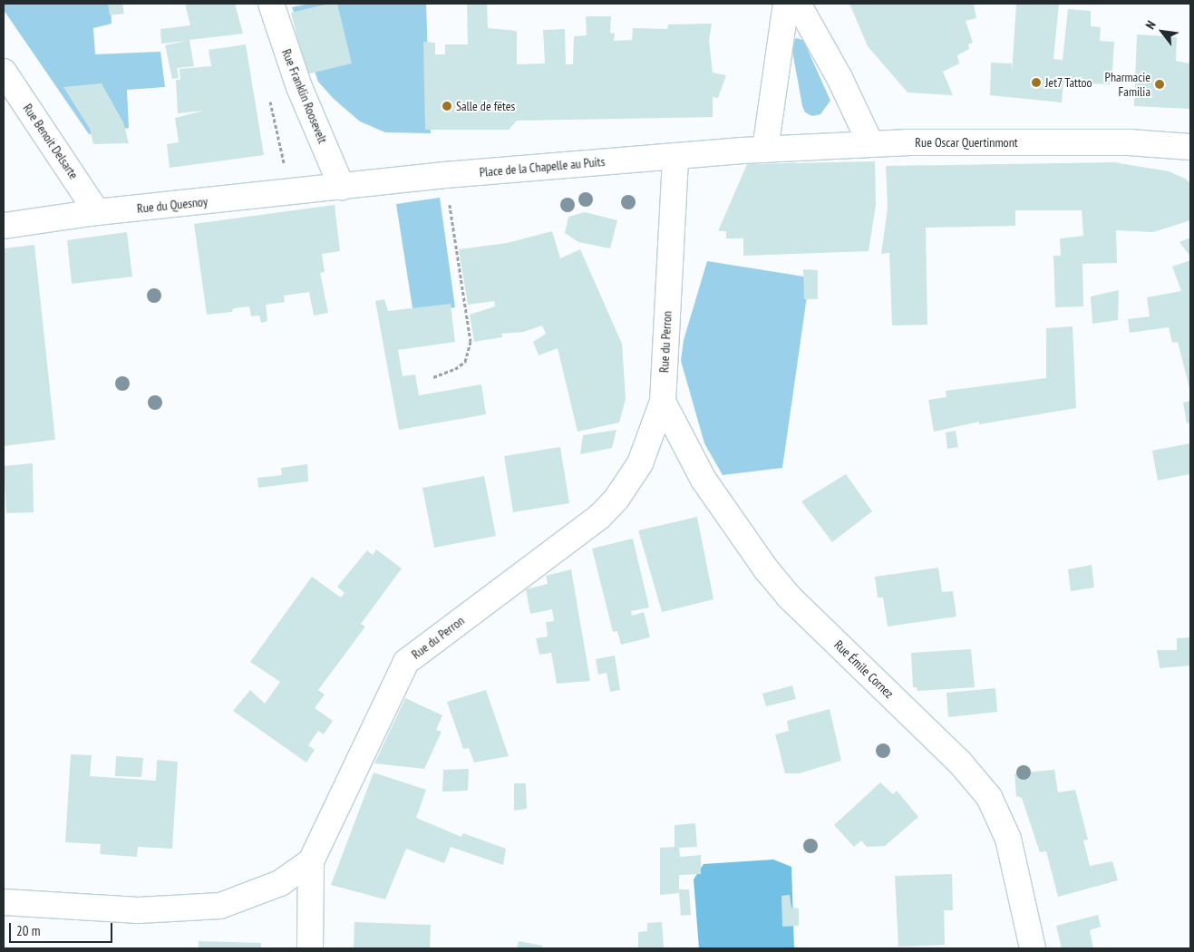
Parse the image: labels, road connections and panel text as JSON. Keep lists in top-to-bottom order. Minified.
{"streets":{"street":["Rue Franklin Roosevelt","Rue Benoit Delsarte","Rue Oscar Quertinmont","Place de la Chapelle au Puits","Rue du Quesnoy","Rue du Perron","Rue Émile Cornez"]},"crossings":[["Rue Franklin Roosevelt","Place de la Chapelle au Puits"],["Rue Franklin Roosevelt","Rue du Quesnoy"],["Rue Benoit Delsarte","Rue du Quesnoy"],["Rue Oscar Quertinmont","Place de la Chapelle au Puits"],["Place de la Chapelle au Puits","Rue du Quesnoy"],["Place de la Chapelle au Puits","Rue du Perron"],["Rue du Perron","Rue Émile Cornez"]],"places":["Jet7 Tattoo","Pharmacie Familia","Salle de fëtes"],"scale_bar":"20 m","north":"top left"}
